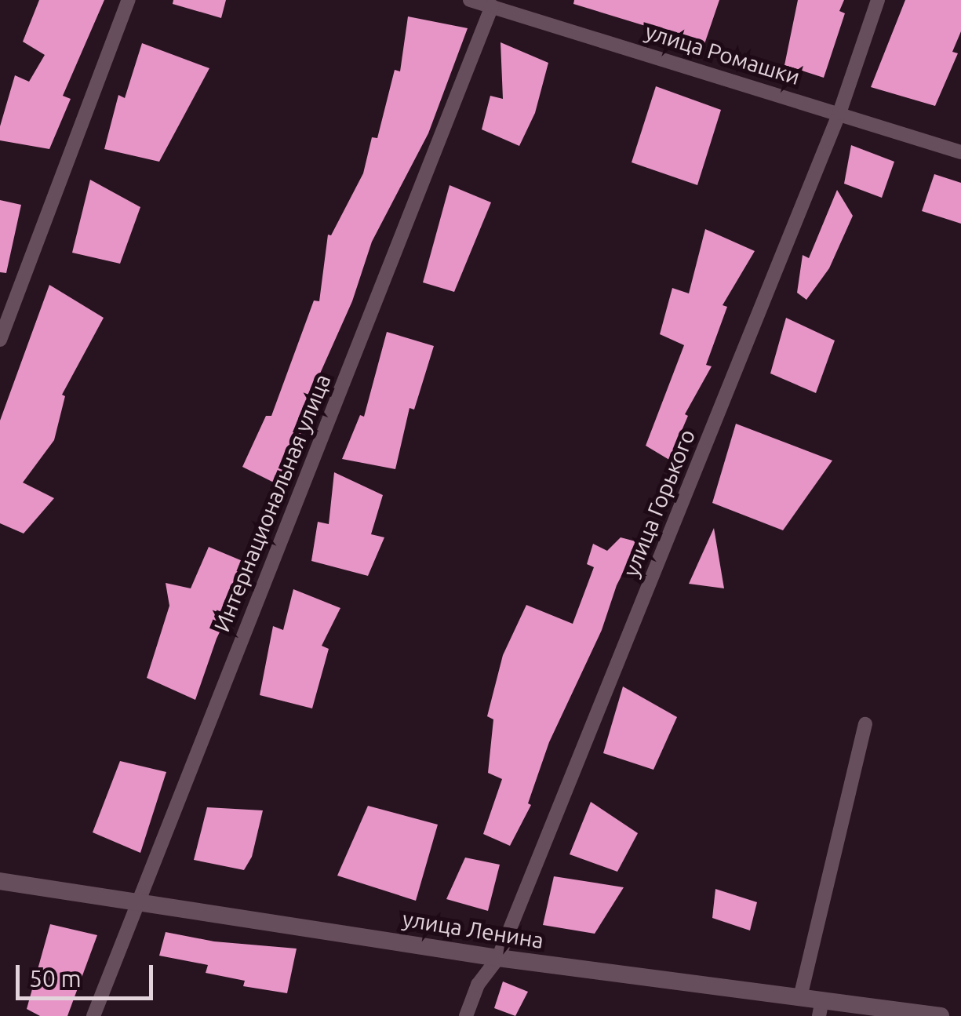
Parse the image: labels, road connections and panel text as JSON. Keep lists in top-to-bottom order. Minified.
{"streets":{"street":["улица Ромашки","Интернациональная улица","улица Горького","улица Ленина"]},"crossings":[["улица Ромашки","Интернациональная улица"],["улица Ромашки","улица Горького"],["Интернациональная улица","улица Ленина"],["улица Горького","улица Ленина"]],"scale_bar":"50 m"}
